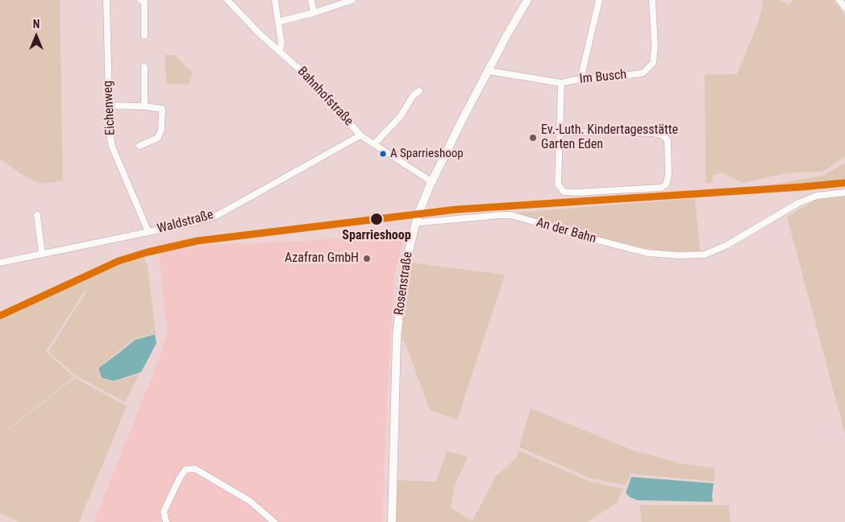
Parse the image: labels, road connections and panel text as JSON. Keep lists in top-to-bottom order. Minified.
{"streets":{"main road":["Rosenstraße"],"street":["Im Busch","Bahnhofstraße","Eichenweg","Waldstraße","An der Bahn"]},"crossings":[["Im Busch","Rosenstraße"],["Bahnhofstraße","Waldstraße"],["Bahnhofstraße","Rosenstraße"],["Eichenweg","Waldstraße"],["An der Bahn","Rosenstraße"]],"places":["Ev.-Luth. Kindertagesstätte Garten Eden","A Sparrieshoop","Sparrieshoop","Azafran GmbH"],"north":"top"}
